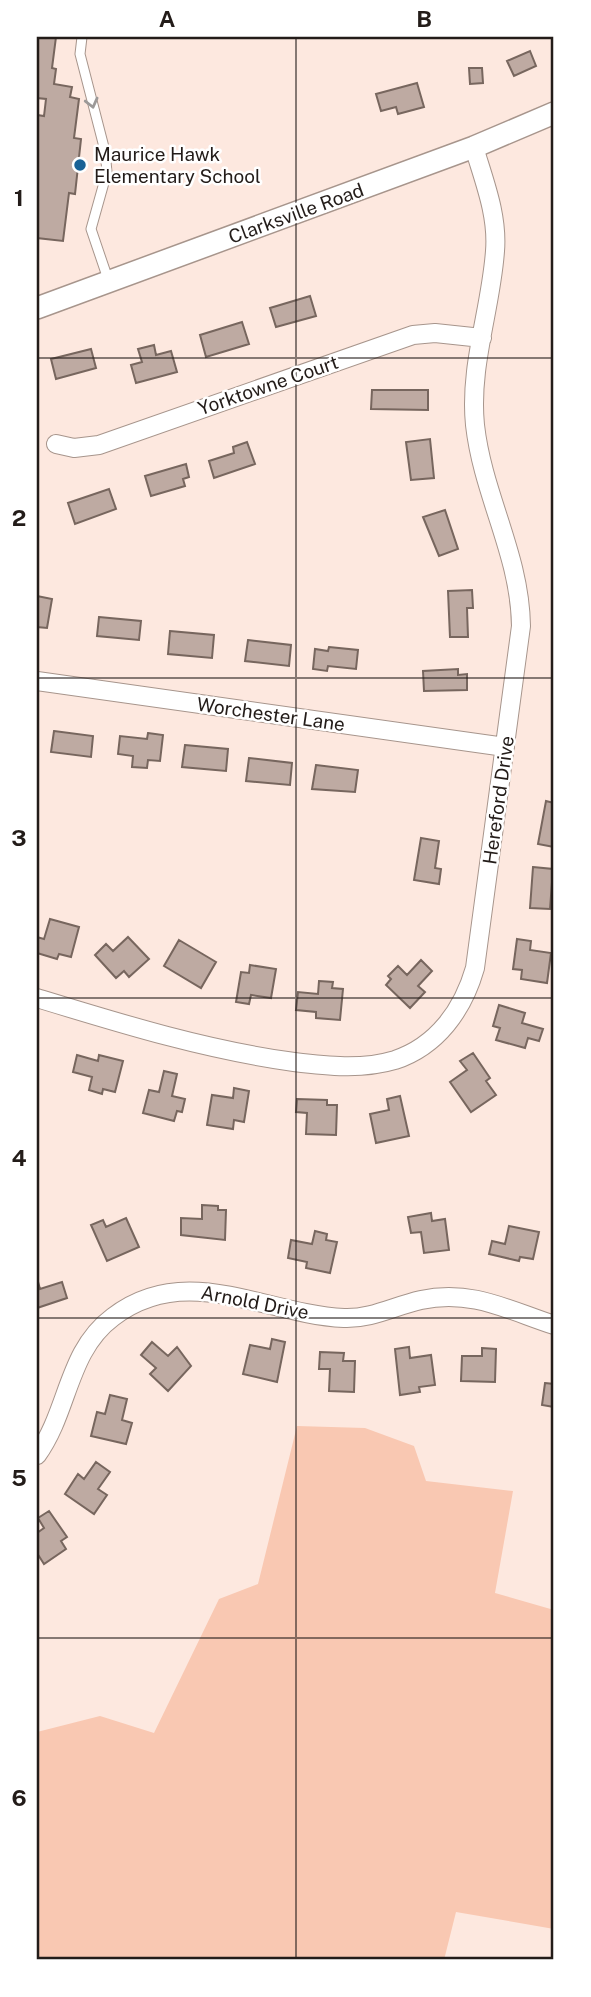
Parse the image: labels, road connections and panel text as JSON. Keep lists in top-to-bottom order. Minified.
{"streets":{"street":["Clarksville Road","Yorktowne Court","Worchester Lane","Hereford Drive","Arnold Drive"]},"crossings":[["Clarksville Road","Hereford Drive"],["Yorktowne Court","Hereford Drive"],["Worchester Lane","Hereford Drive"]],"places":["Maurice Hawk Elementary School"],"grid":{"columns":["A","B"],"rows":["1","2","3","4","5","6"]}}
